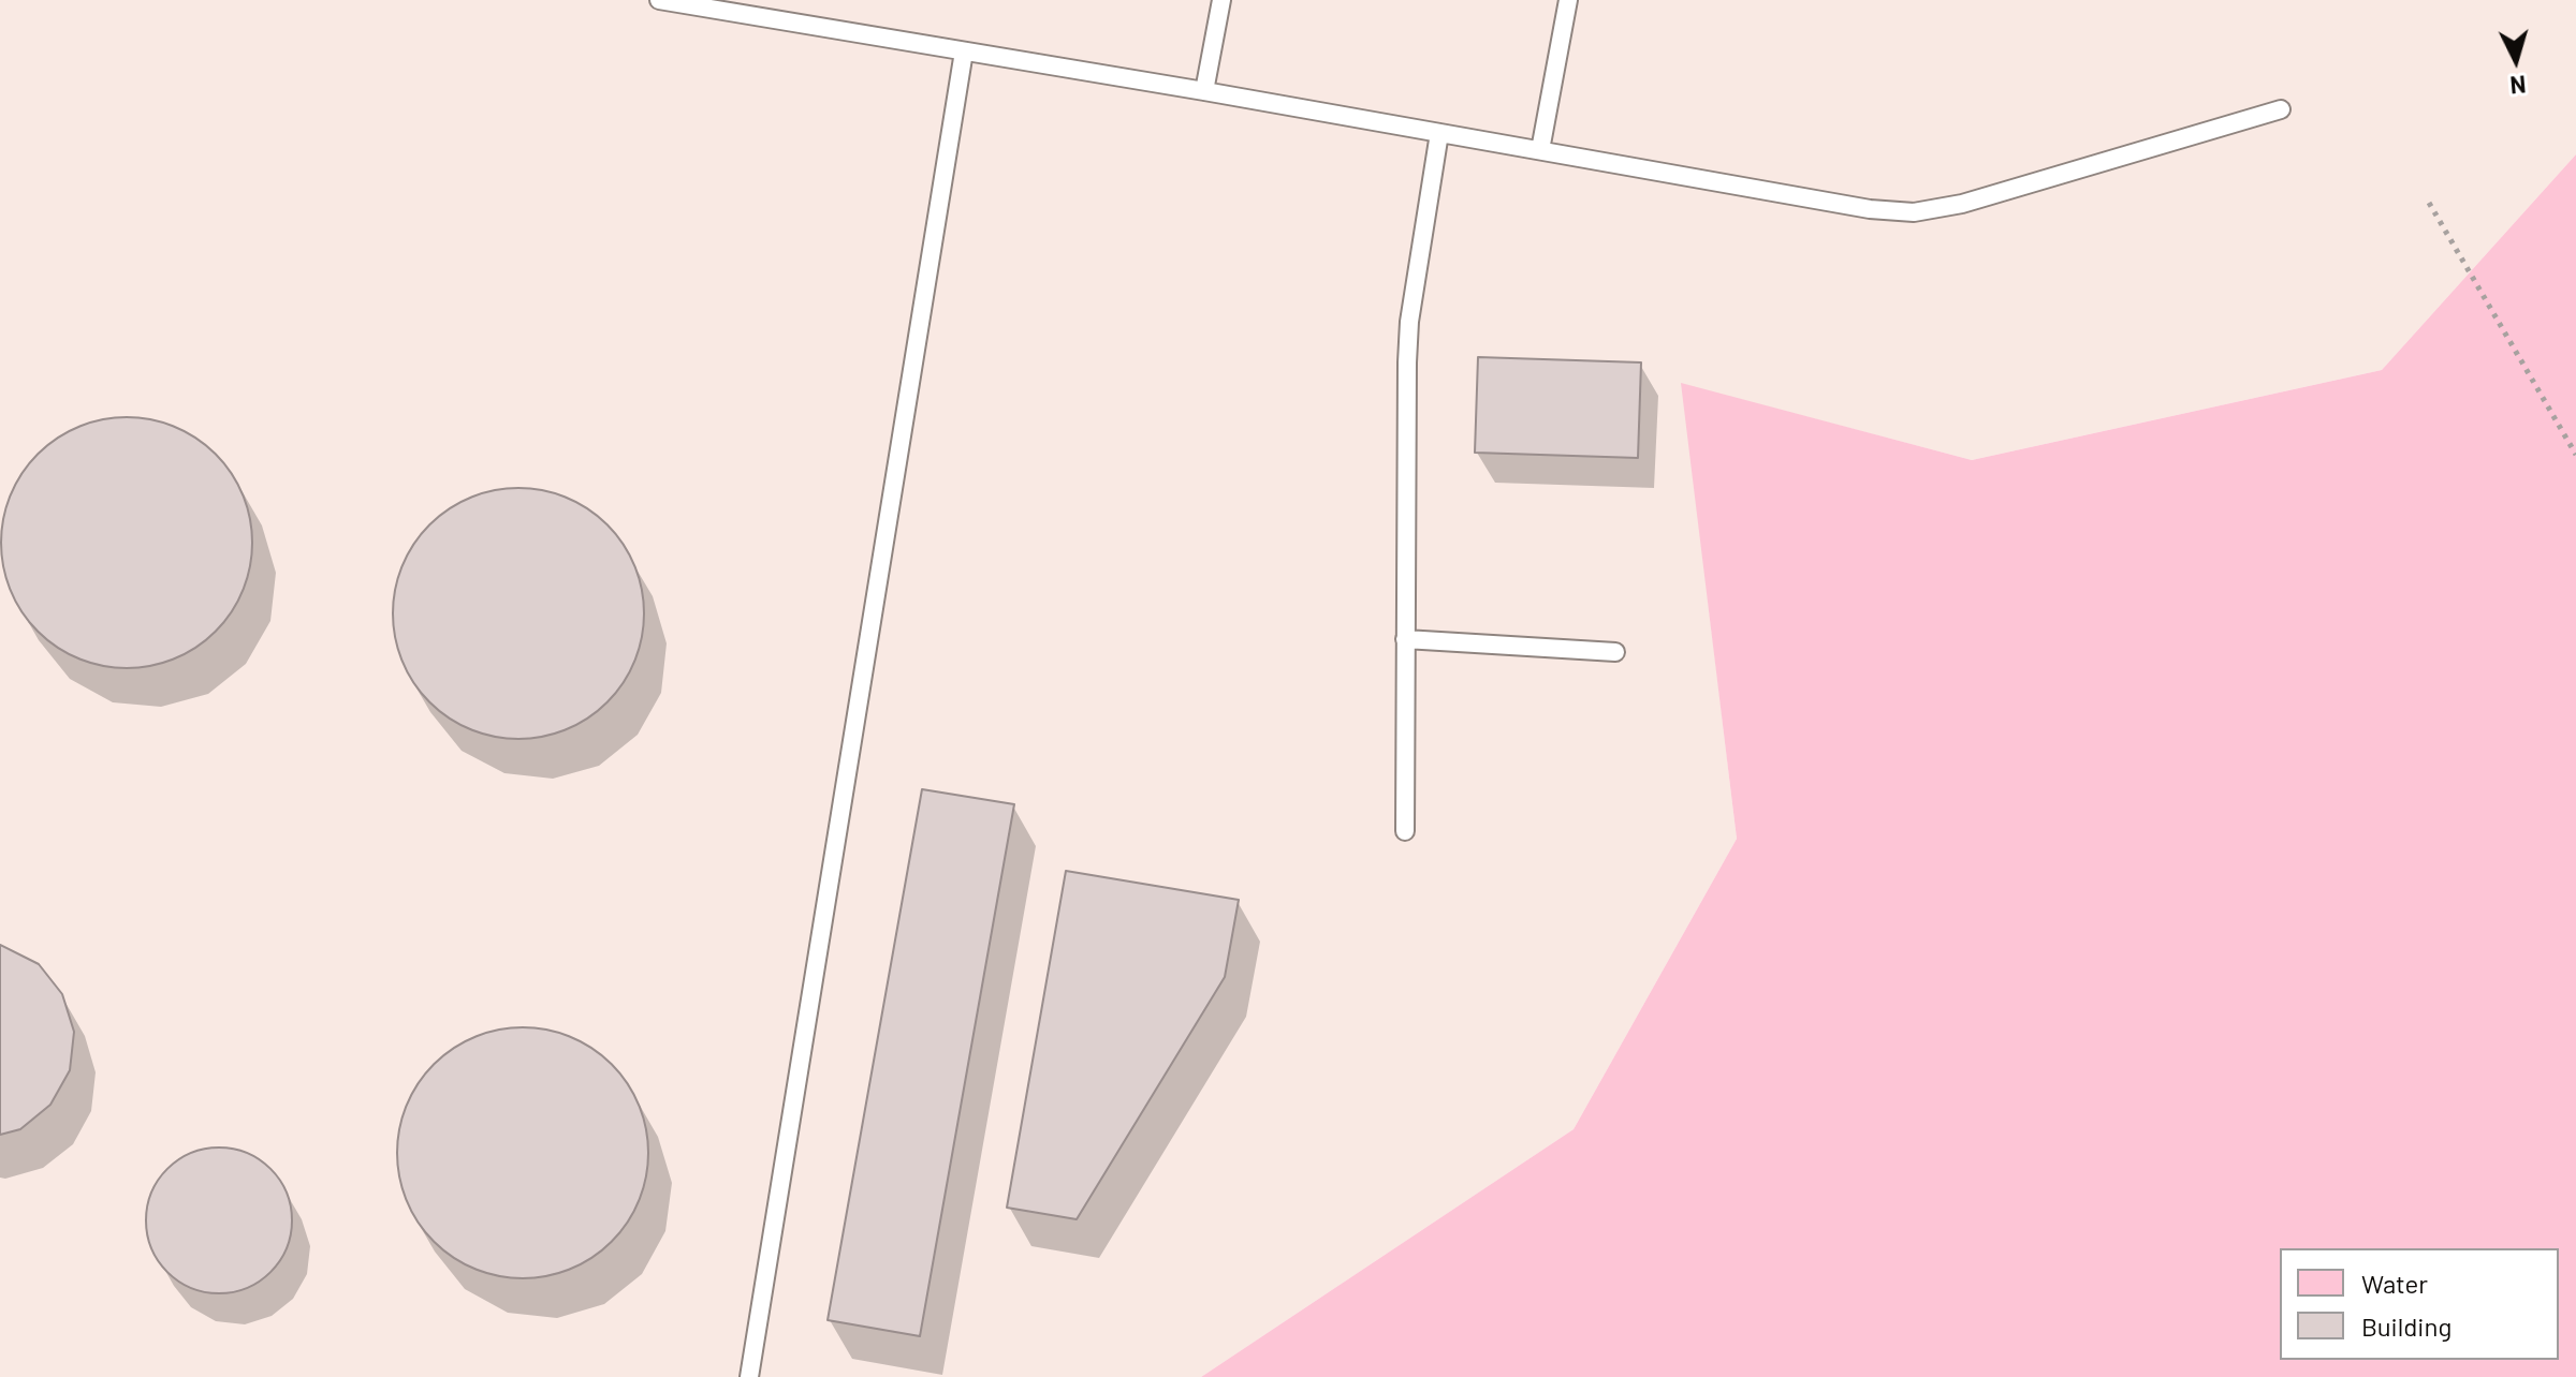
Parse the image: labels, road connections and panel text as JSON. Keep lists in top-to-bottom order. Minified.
{"legend":["Water","Building"],"north":"bottom"}
